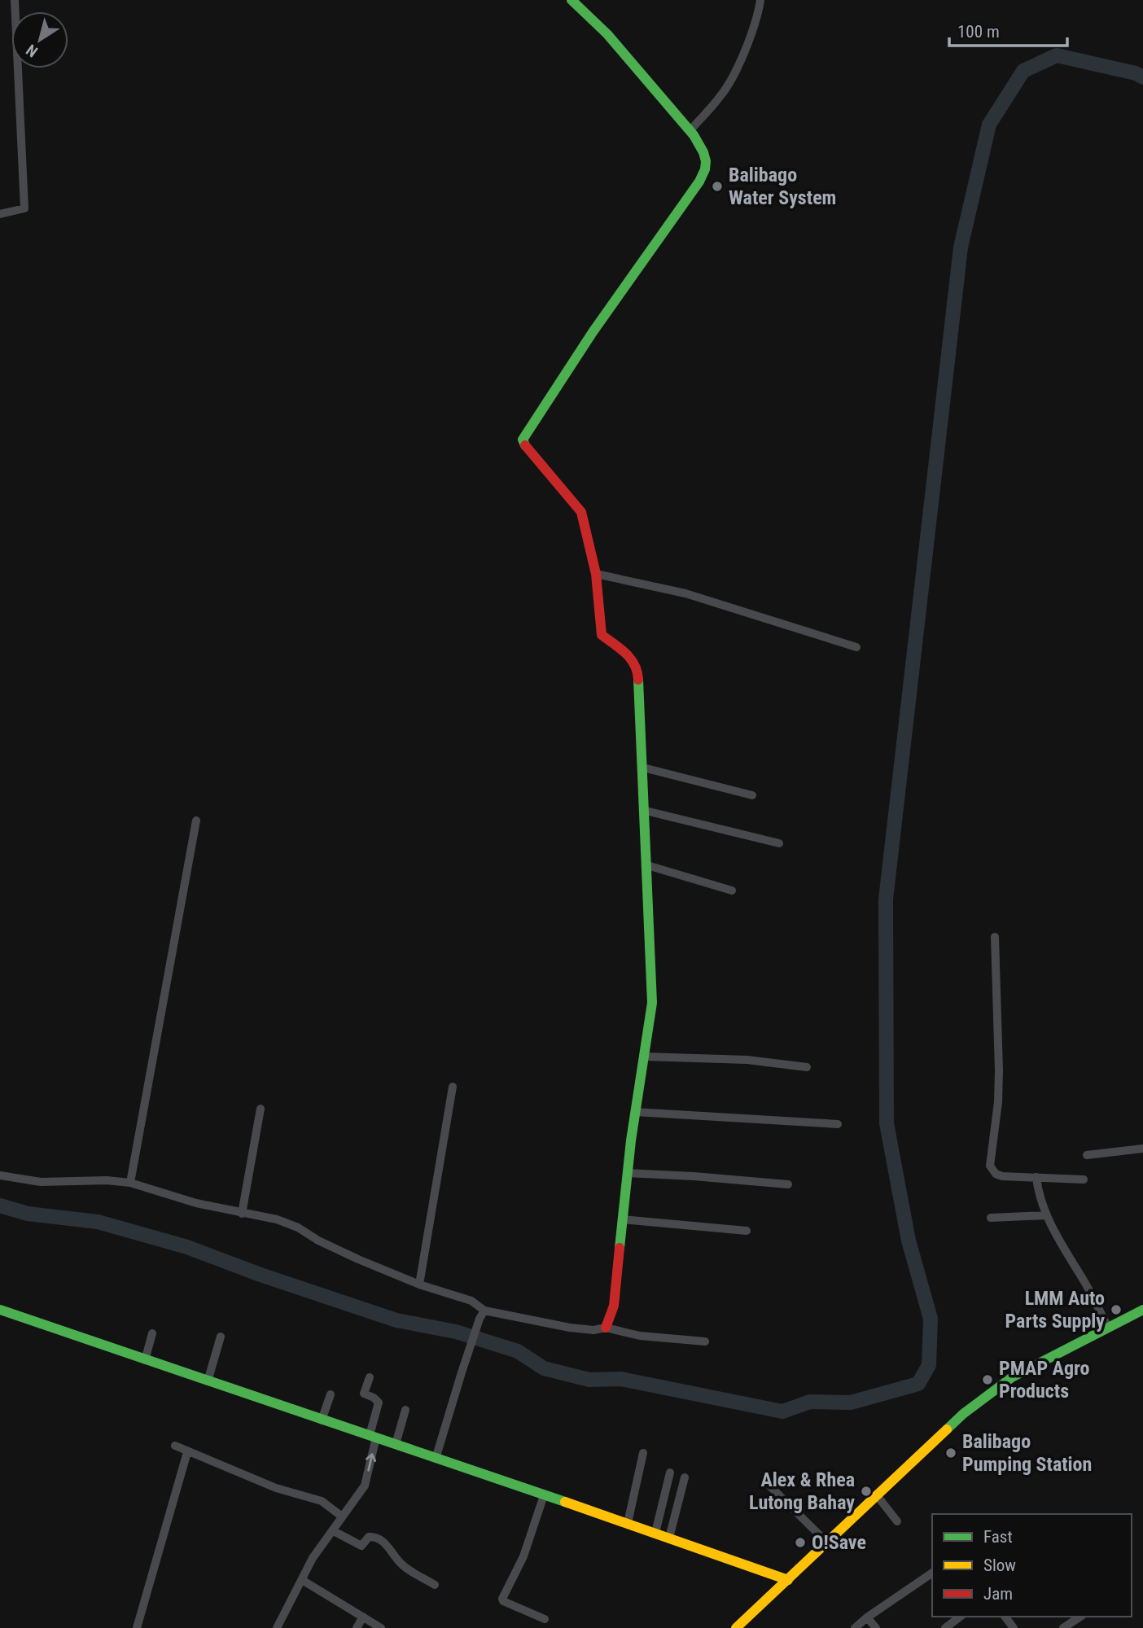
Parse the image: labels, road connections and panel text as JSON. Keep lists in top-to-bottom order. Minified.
{"places":["Balibago Water System","LMM Auto Parts Supply","PMAP Agro Products","Balibago Pumping Station","Alex & Rhea Lutong Bahay","O!Save"],"legend":["Fast","Slow","Jam"],"scale_bar":"100 m","north":"bottom left"}
